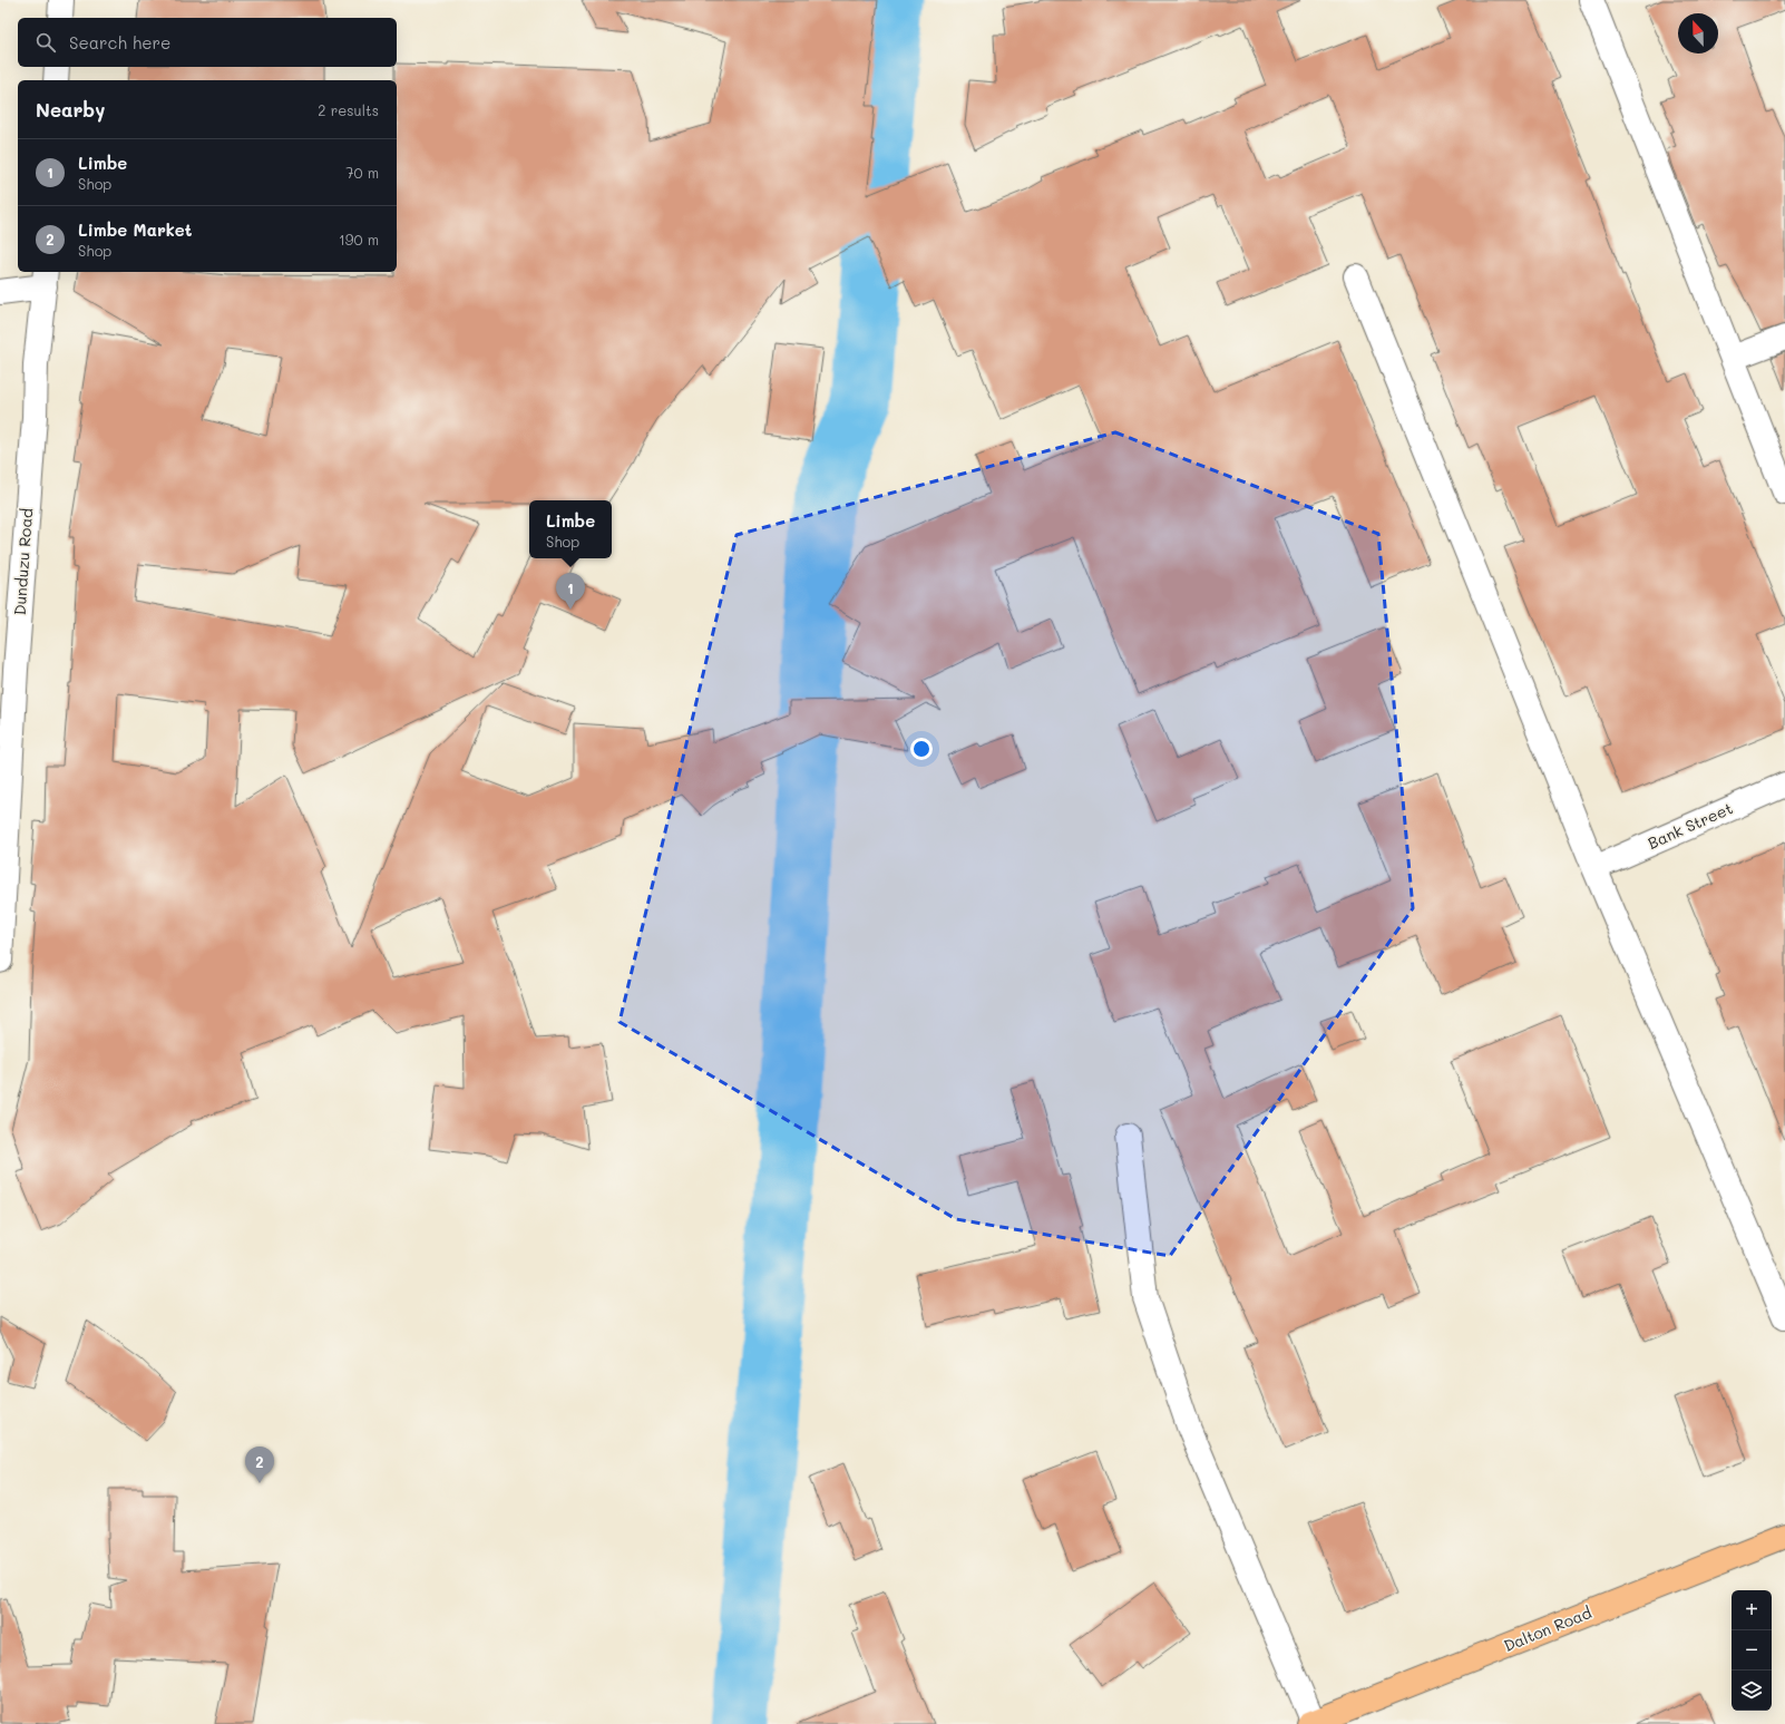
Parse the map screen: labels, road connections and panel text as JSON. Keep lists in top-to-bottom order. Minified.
{"streets":{"main road":["Dalton Road"],"street":["Dunduzu Road","Bank Street"]},"north":"top","page":{"search":"Search here","heading":["Nearby","2 results"],"list":[{"mark":"1","name":"Limbe","note":"Shop","value":"70 m"},{"mark":"2","name":"Limbe Market","note":"Shop","value":"190 m"}],"popup":["Limbe","Shop"],"pins":["1","2"],"map_buttons":["+","−"]}}
